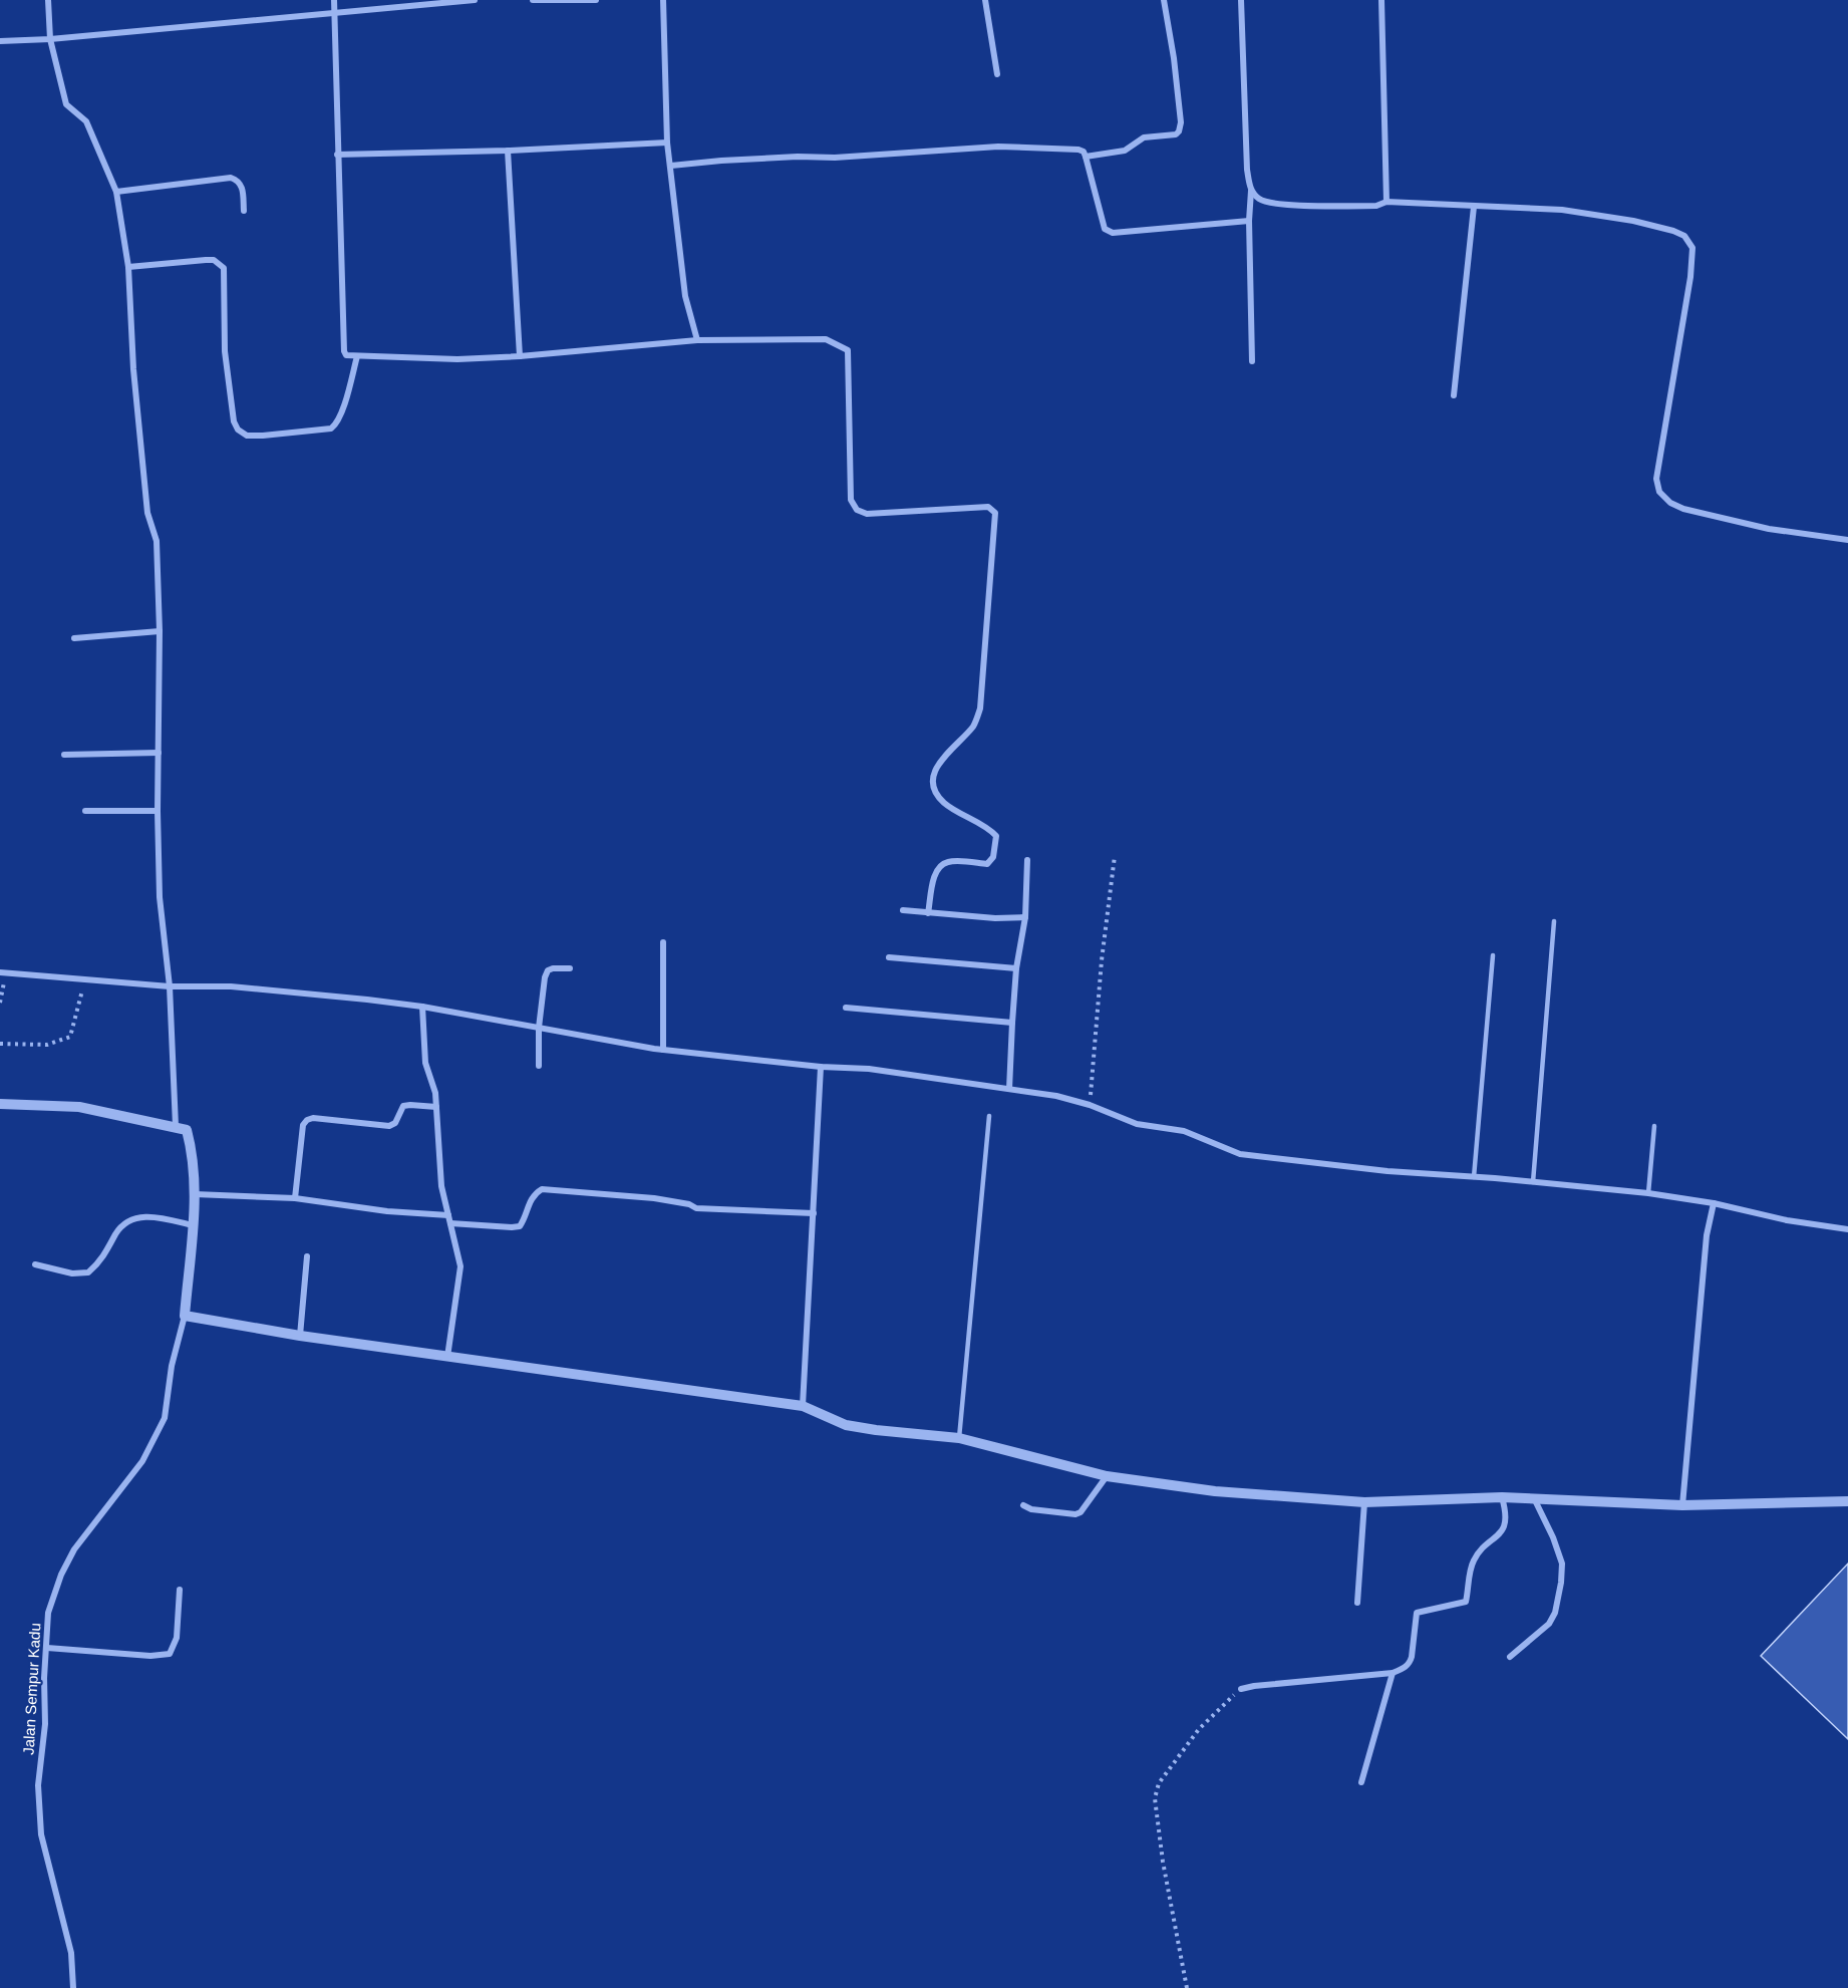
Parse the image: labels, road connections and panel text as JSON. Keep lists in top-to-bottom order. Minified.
{"streets":{"street":["Jalan Sempur Kadu"]}}
